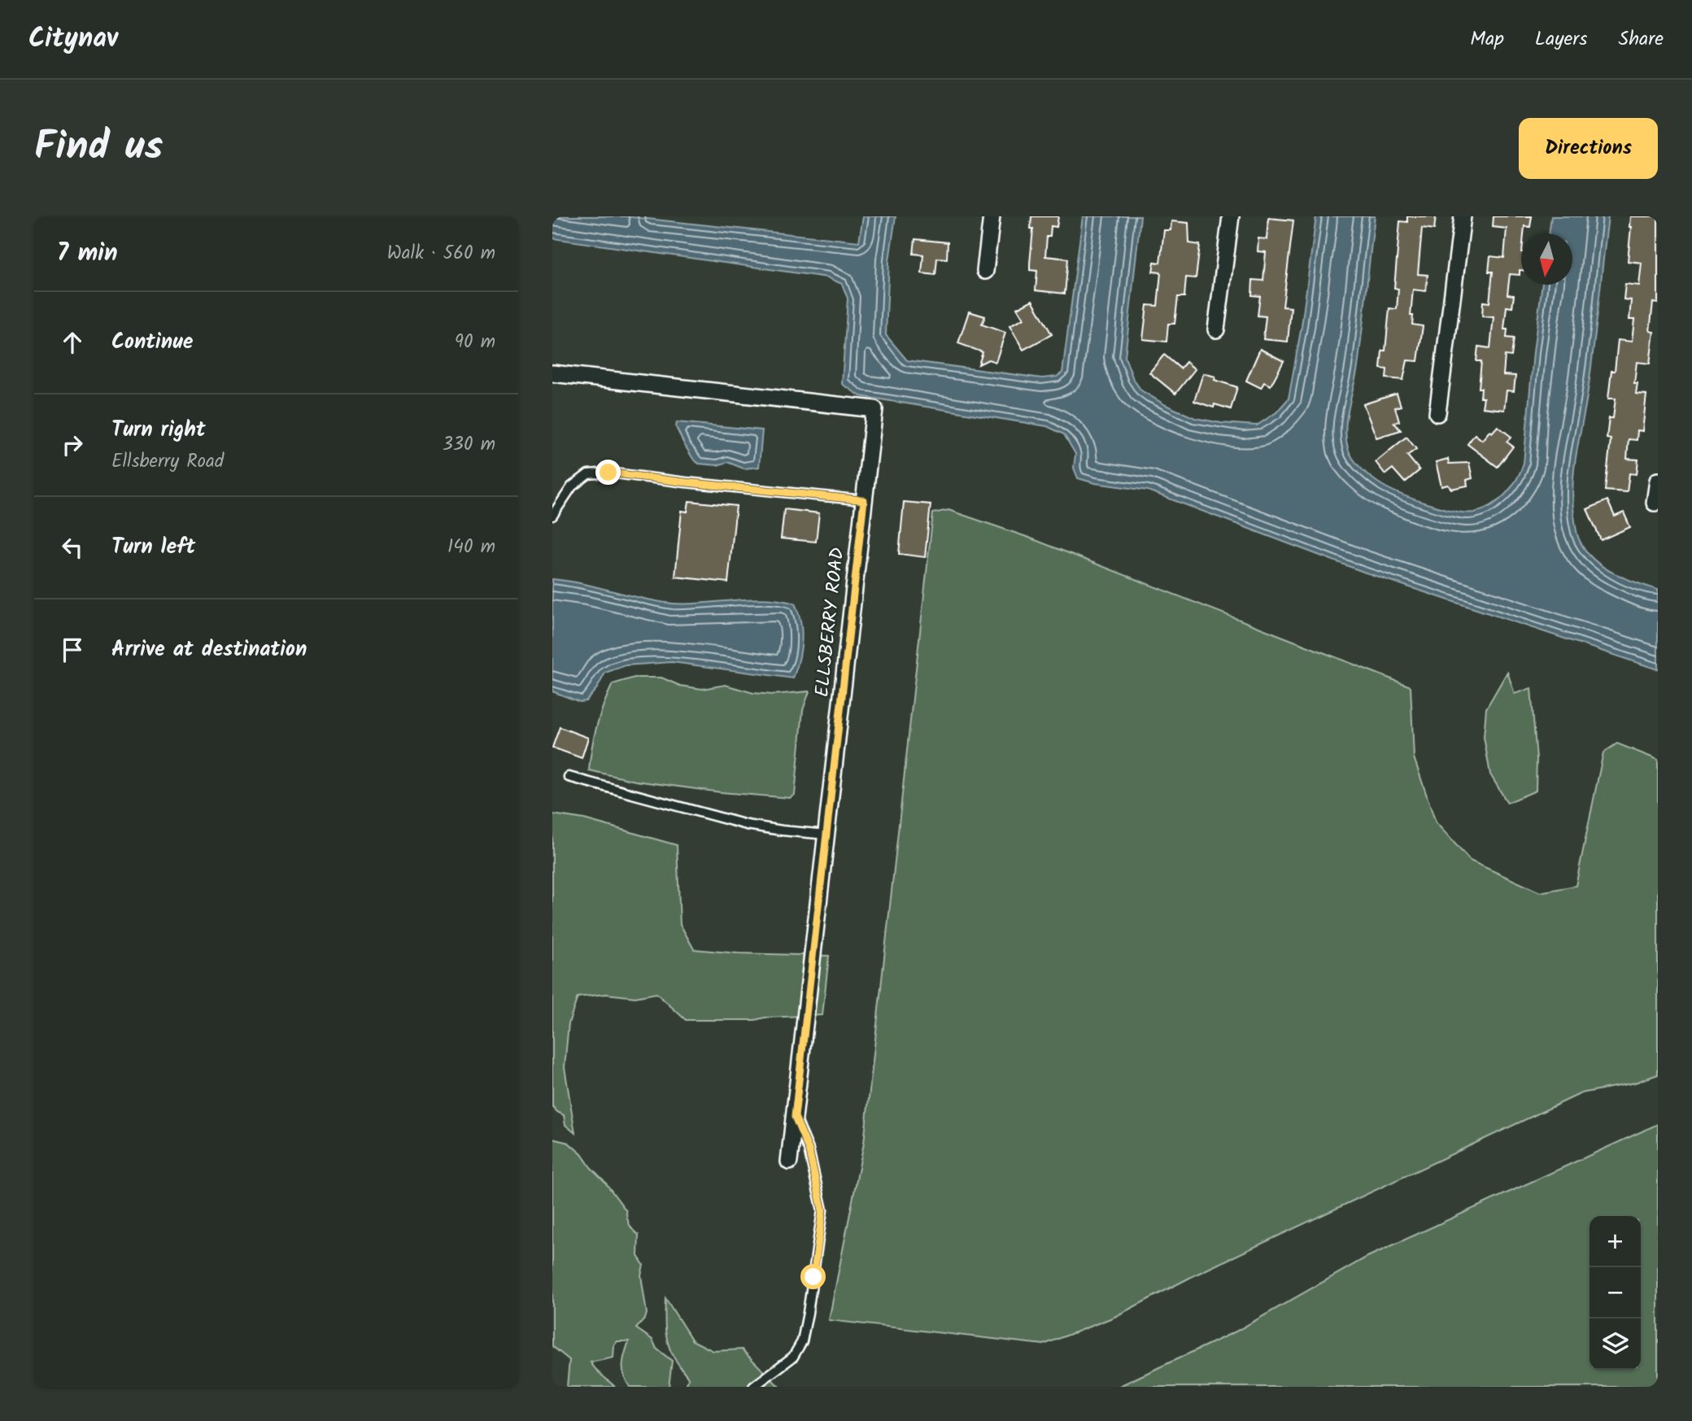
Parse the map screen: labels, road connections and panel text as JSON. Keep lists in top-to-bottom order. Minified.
{"streets":{"street":["ELLSBERRY ROAD"]},"north":"bottom","page":{"header":"Citynav","nav":["Map","Layers","Share"],"title":"Find us","buttons":"Directions","heading":["7 min","Walk · 560 m"],"list":[["Continue","90 m"],["Turn right","Ellsberry Road","330 m"],["Turn left","140 m"],"Arrive at destination"],"map_buttons":["+","−"]}}
